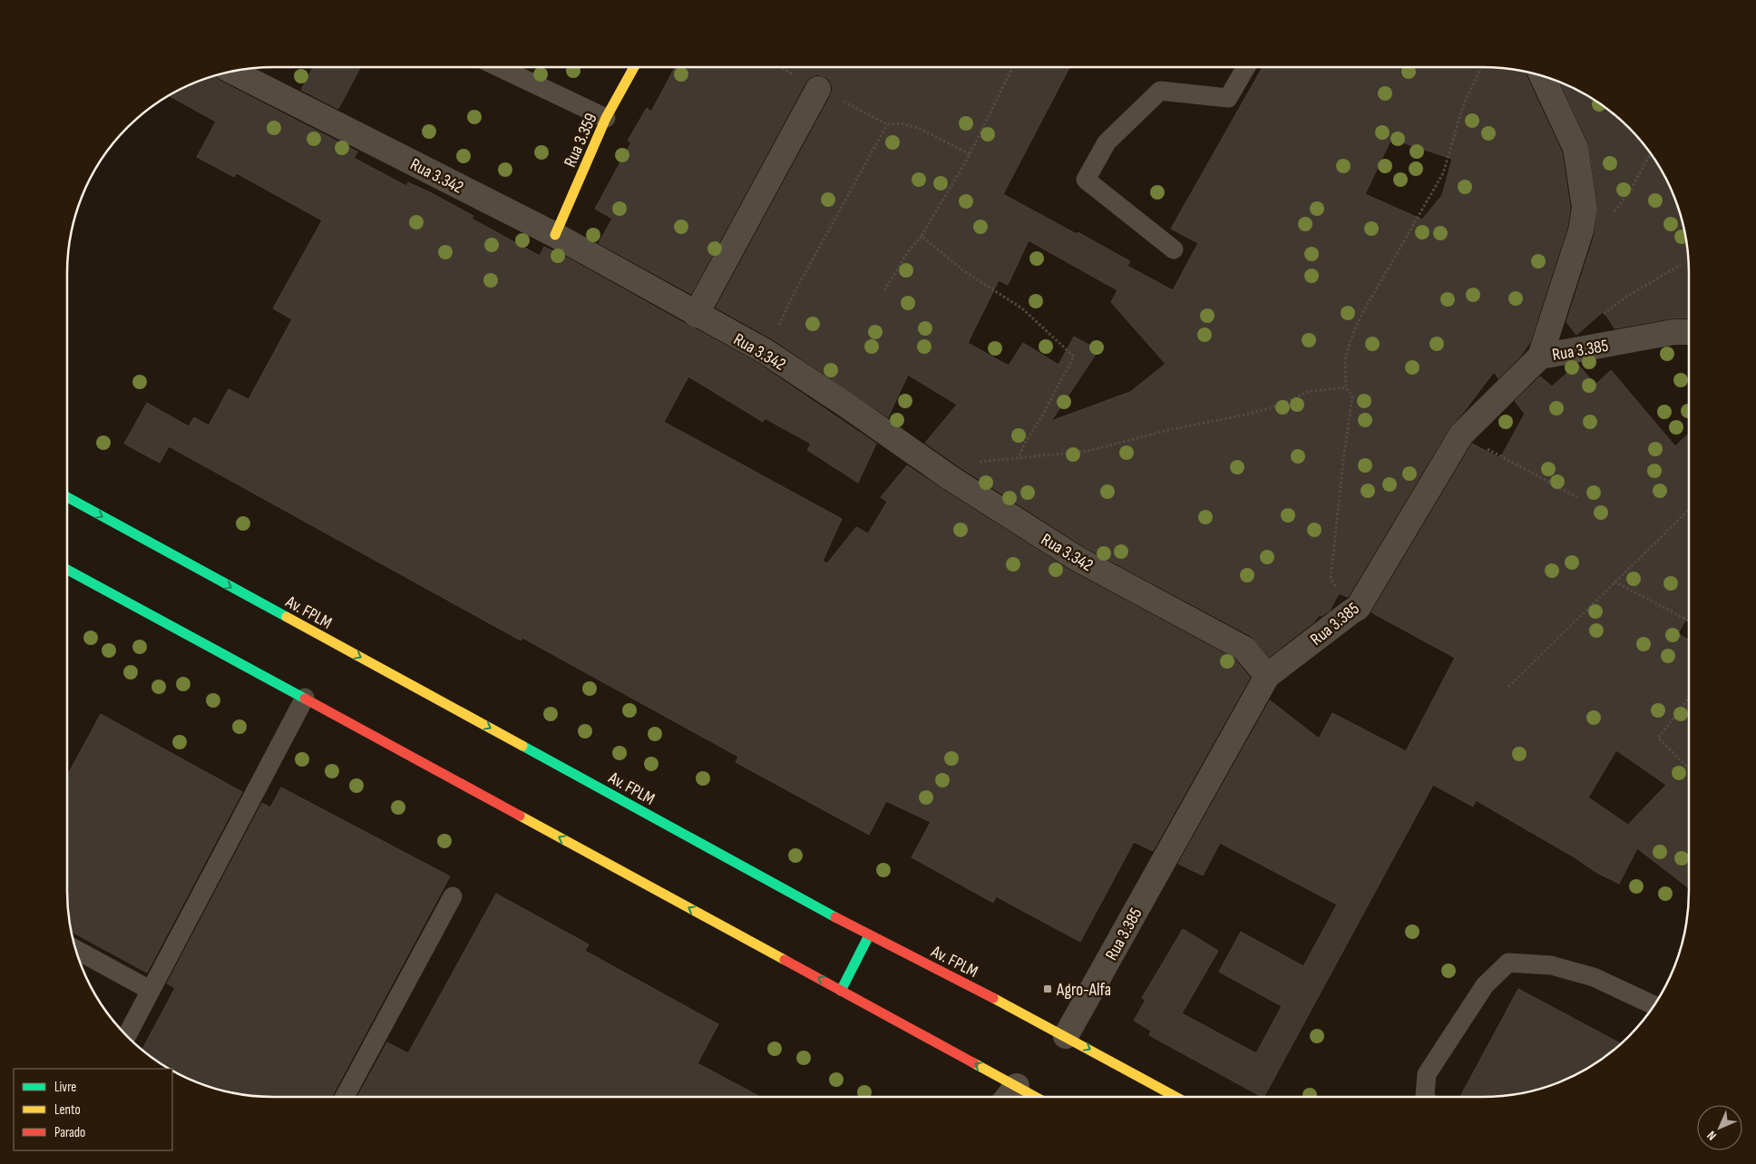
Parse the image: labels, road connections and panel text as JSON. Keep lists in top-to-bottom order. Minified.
{"streets":{"main road":["Rua 3.359","Av. FPLM"],"street":["Rua 3.342","Rua 3.385"]},"crossings":[["Rua 3.359","Rua 3.342"],["Rua 3.342","Rua 3.385"],["Rua 3.385","Av. FPLM"]],"places":{"transit":["Agro-Alfa"]},"legend":["Livre","Lento","Parado"],"north":"bottom left"}
